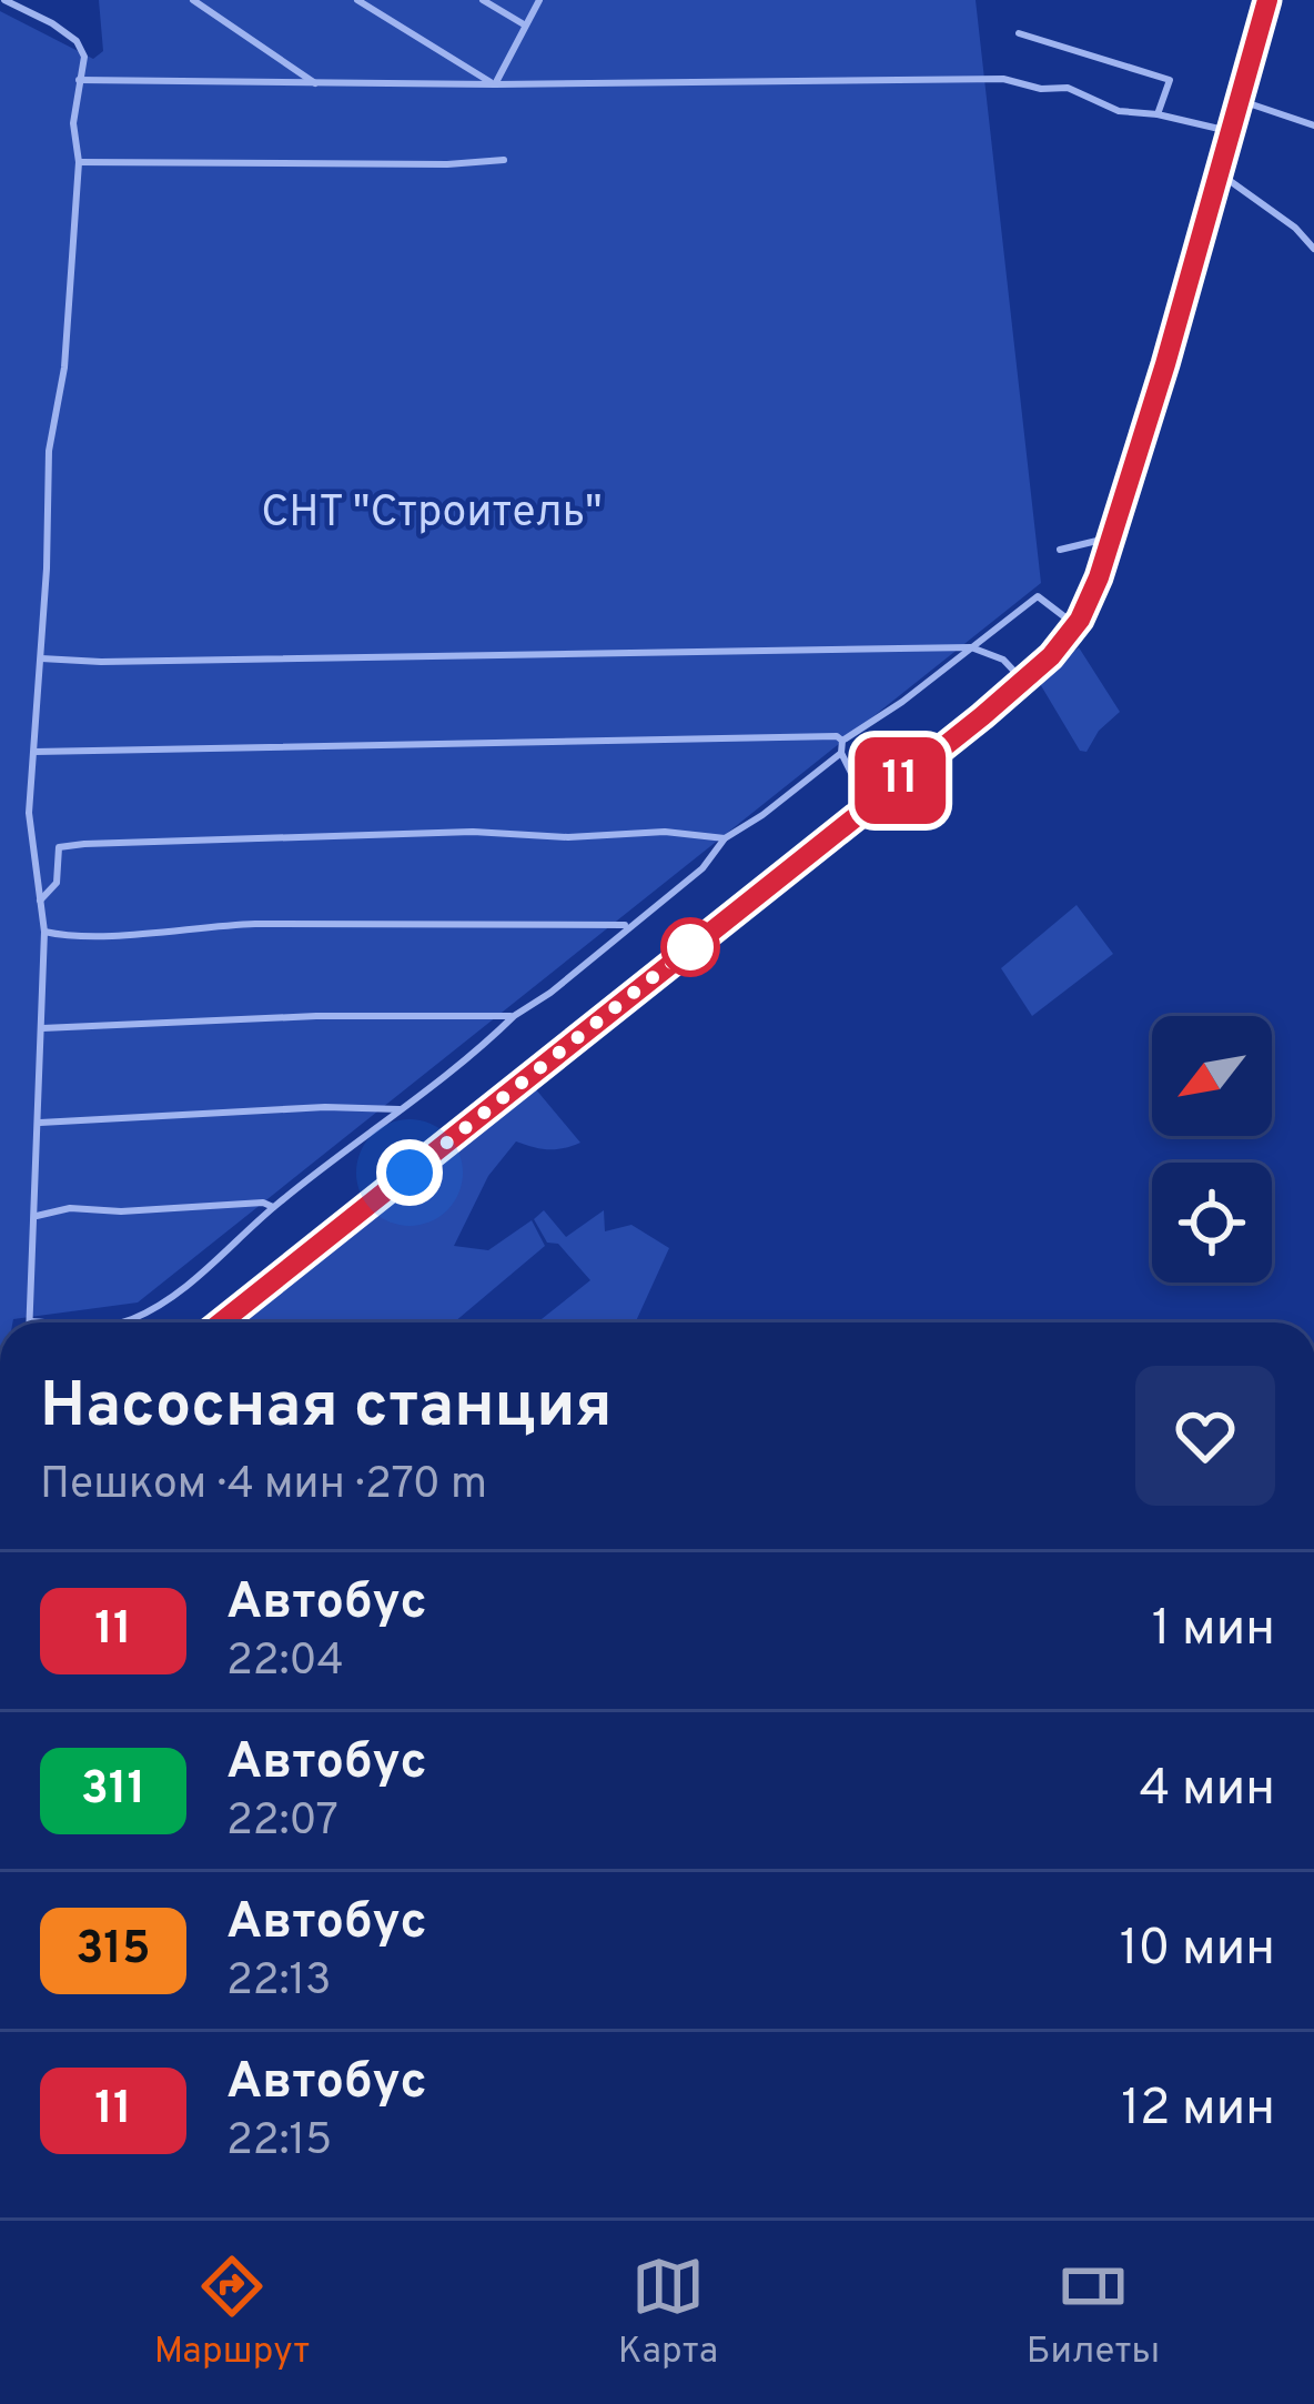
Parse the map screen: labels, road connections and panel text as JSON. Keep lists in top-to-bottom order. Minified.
{"parks":["СНТ \"Строитель\""],"lines":["bus line 11"],"north":"bottom left","page":{"on_map":"11","heading":["Насосная станция","Пешком · 4 мин · 270 m"],"list":[{"mark":"11","name":"Автобус","note":"22:04","value":"1 мин"},{"mark":"311","name":"Автобус","note":"22:07","value":"4 мин"},{"mark":"315","name":"Автобус","note":"22:13","value":"10 мин"},{"mark":"11","name":"Автобус","note":"22:15","value":"12 мин"}],"tabs":["Маршрут","Карта","Билеты"]}}
